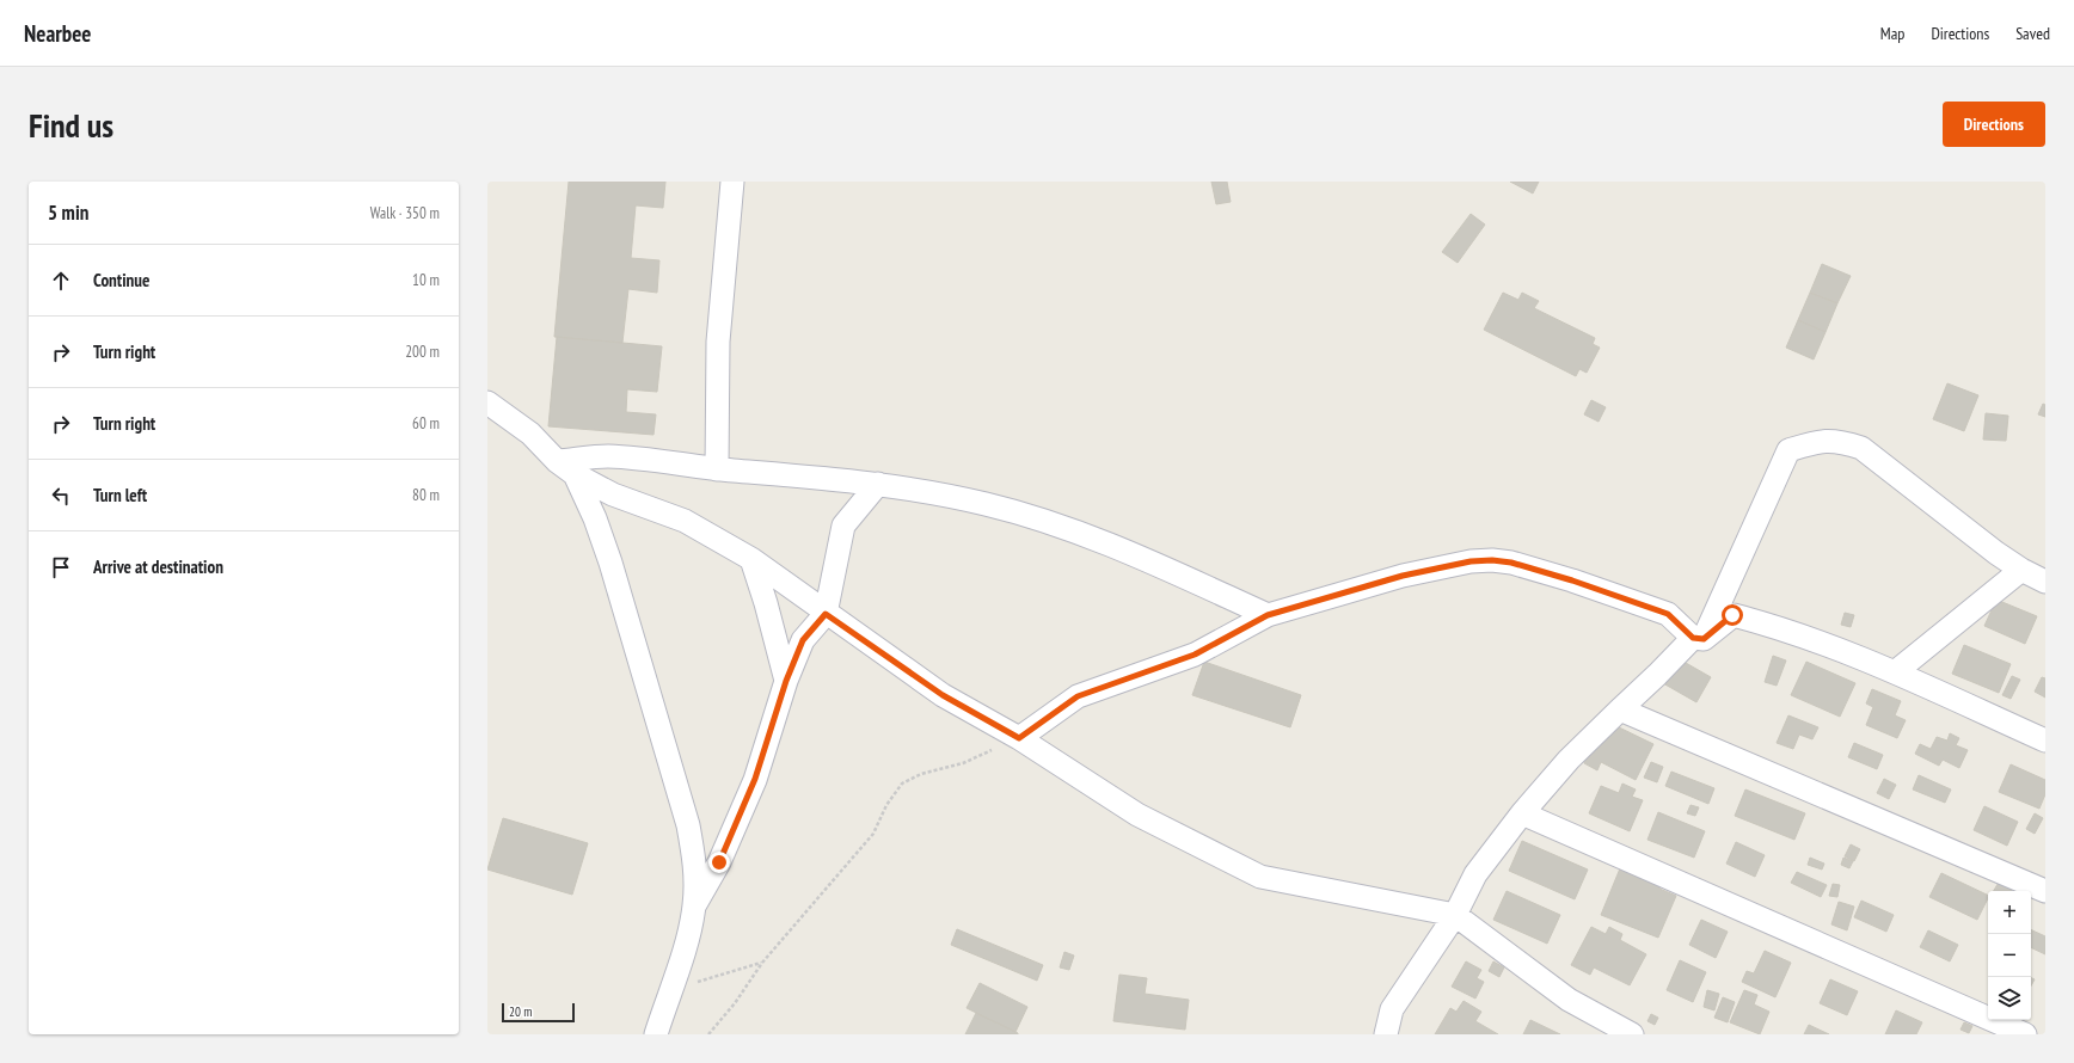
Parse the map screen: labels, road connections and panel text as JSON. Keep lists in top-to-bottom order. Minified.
{"scale_bar":"20 m","page":{"header":"Nearbee","nav":["Map","Directions","Saved"],"buttons":"Directions","title":"Find us","heading":["5 min","Walk · 350 m"],"list":[["Continue","10 m"],["Turn right","200 m"],["Turn right","60 m"],["Turn left","80 m"],"Arrive at destination"],"map_buttons":["+","−"],"scale":"20 m"}}
